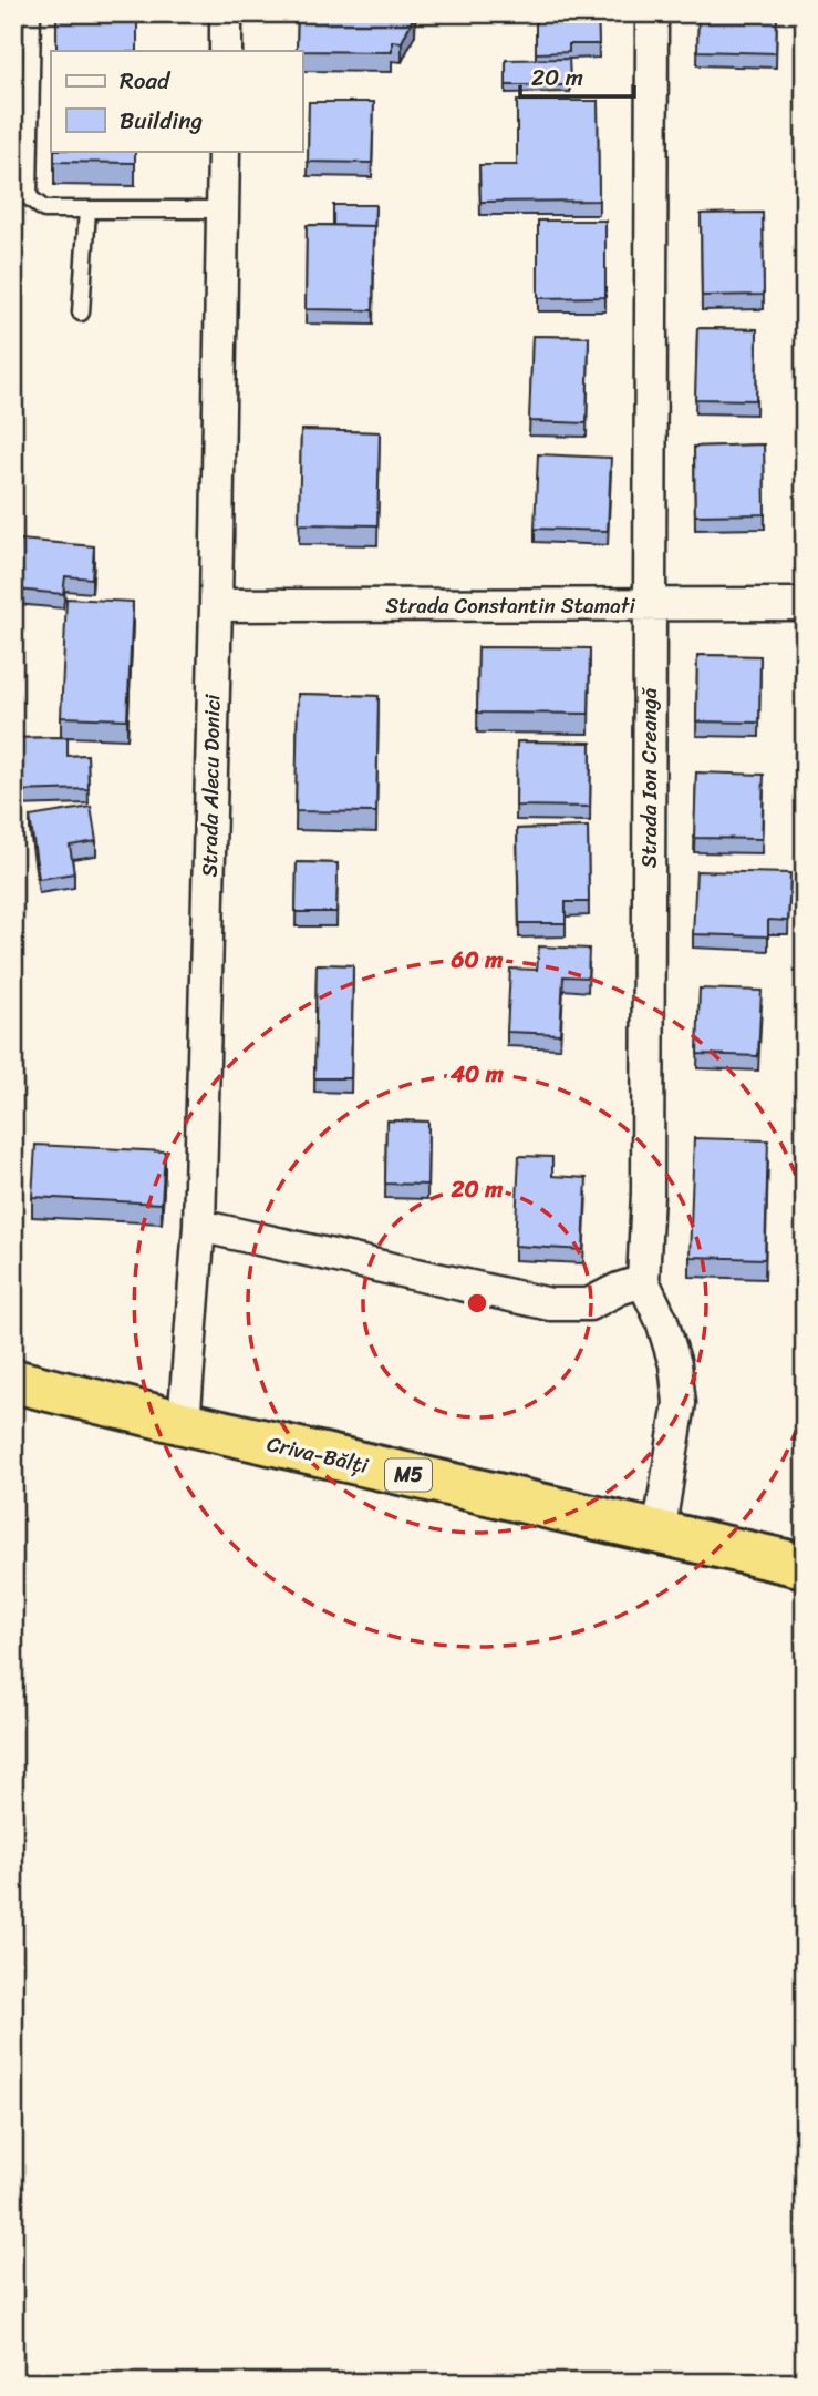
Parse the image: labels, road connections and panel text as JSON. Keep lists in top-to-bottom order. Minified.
{"streets":{"highway":["Criva-Bălți","M5"],"street":["Strada Constantin Stamati","Strada Ion Creangă","Strada Alecu Donici"]},"crossings":[["Strada Constantin Stamati","Strada Ion Creangă"],["Strada Constantin Stamati","Strada Alecu Donici"],["Strada Ion Creangă","Criva-Bălți"],["Strada Alecu Donici","Criva-Bălți"]],"legend":["Road","Building"],"scale_bar":"20 m","rings":["60 m","40 m","20 m"]}
